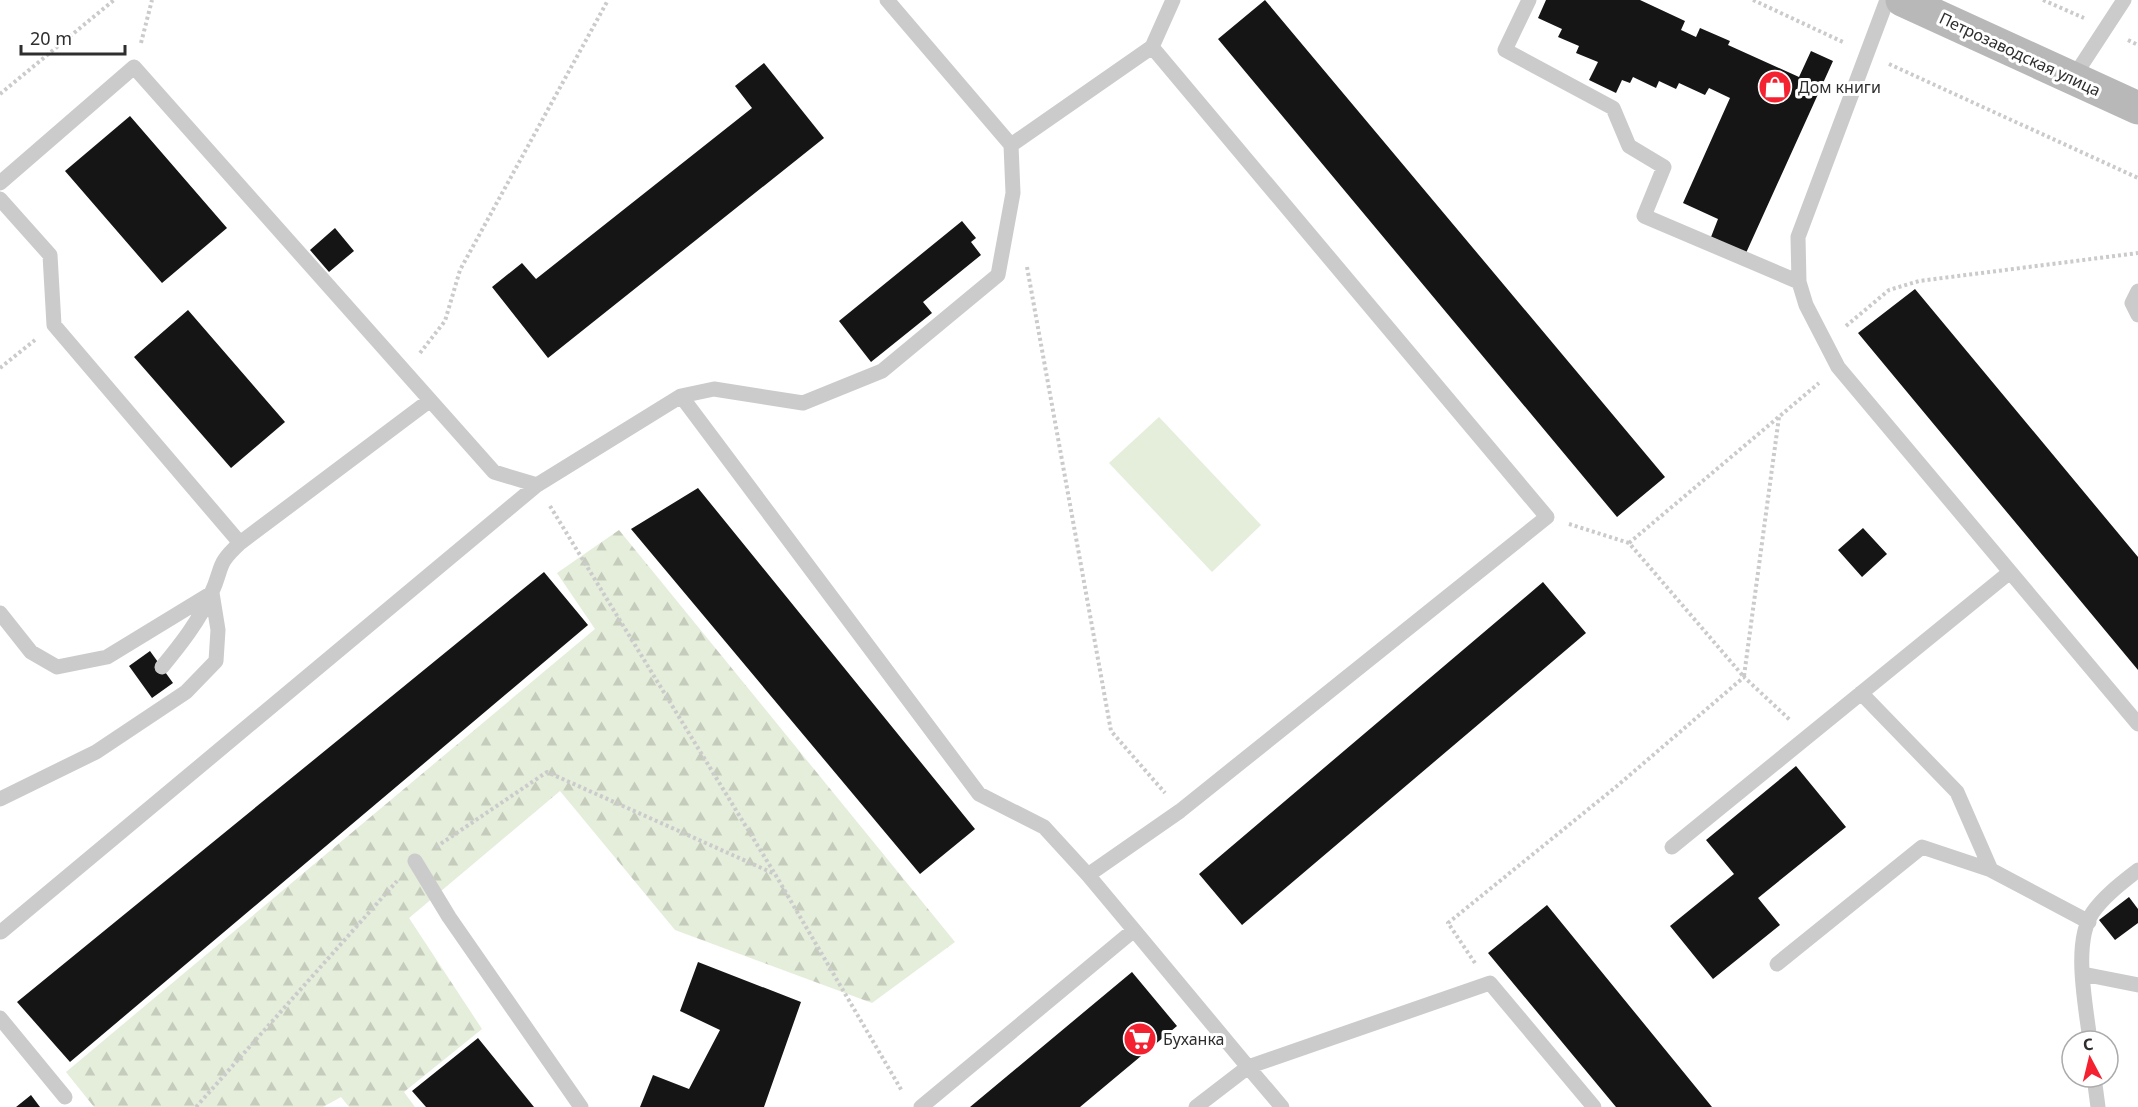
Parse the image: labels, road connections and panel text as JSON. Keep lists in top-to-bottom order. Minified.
{"streets":{"main road":["Петрозаводская улица"]},"places":{"shop":["Дом книги"],"supermarket":["Буханка"]},"scale_bar":"20 m","north":"top"}
